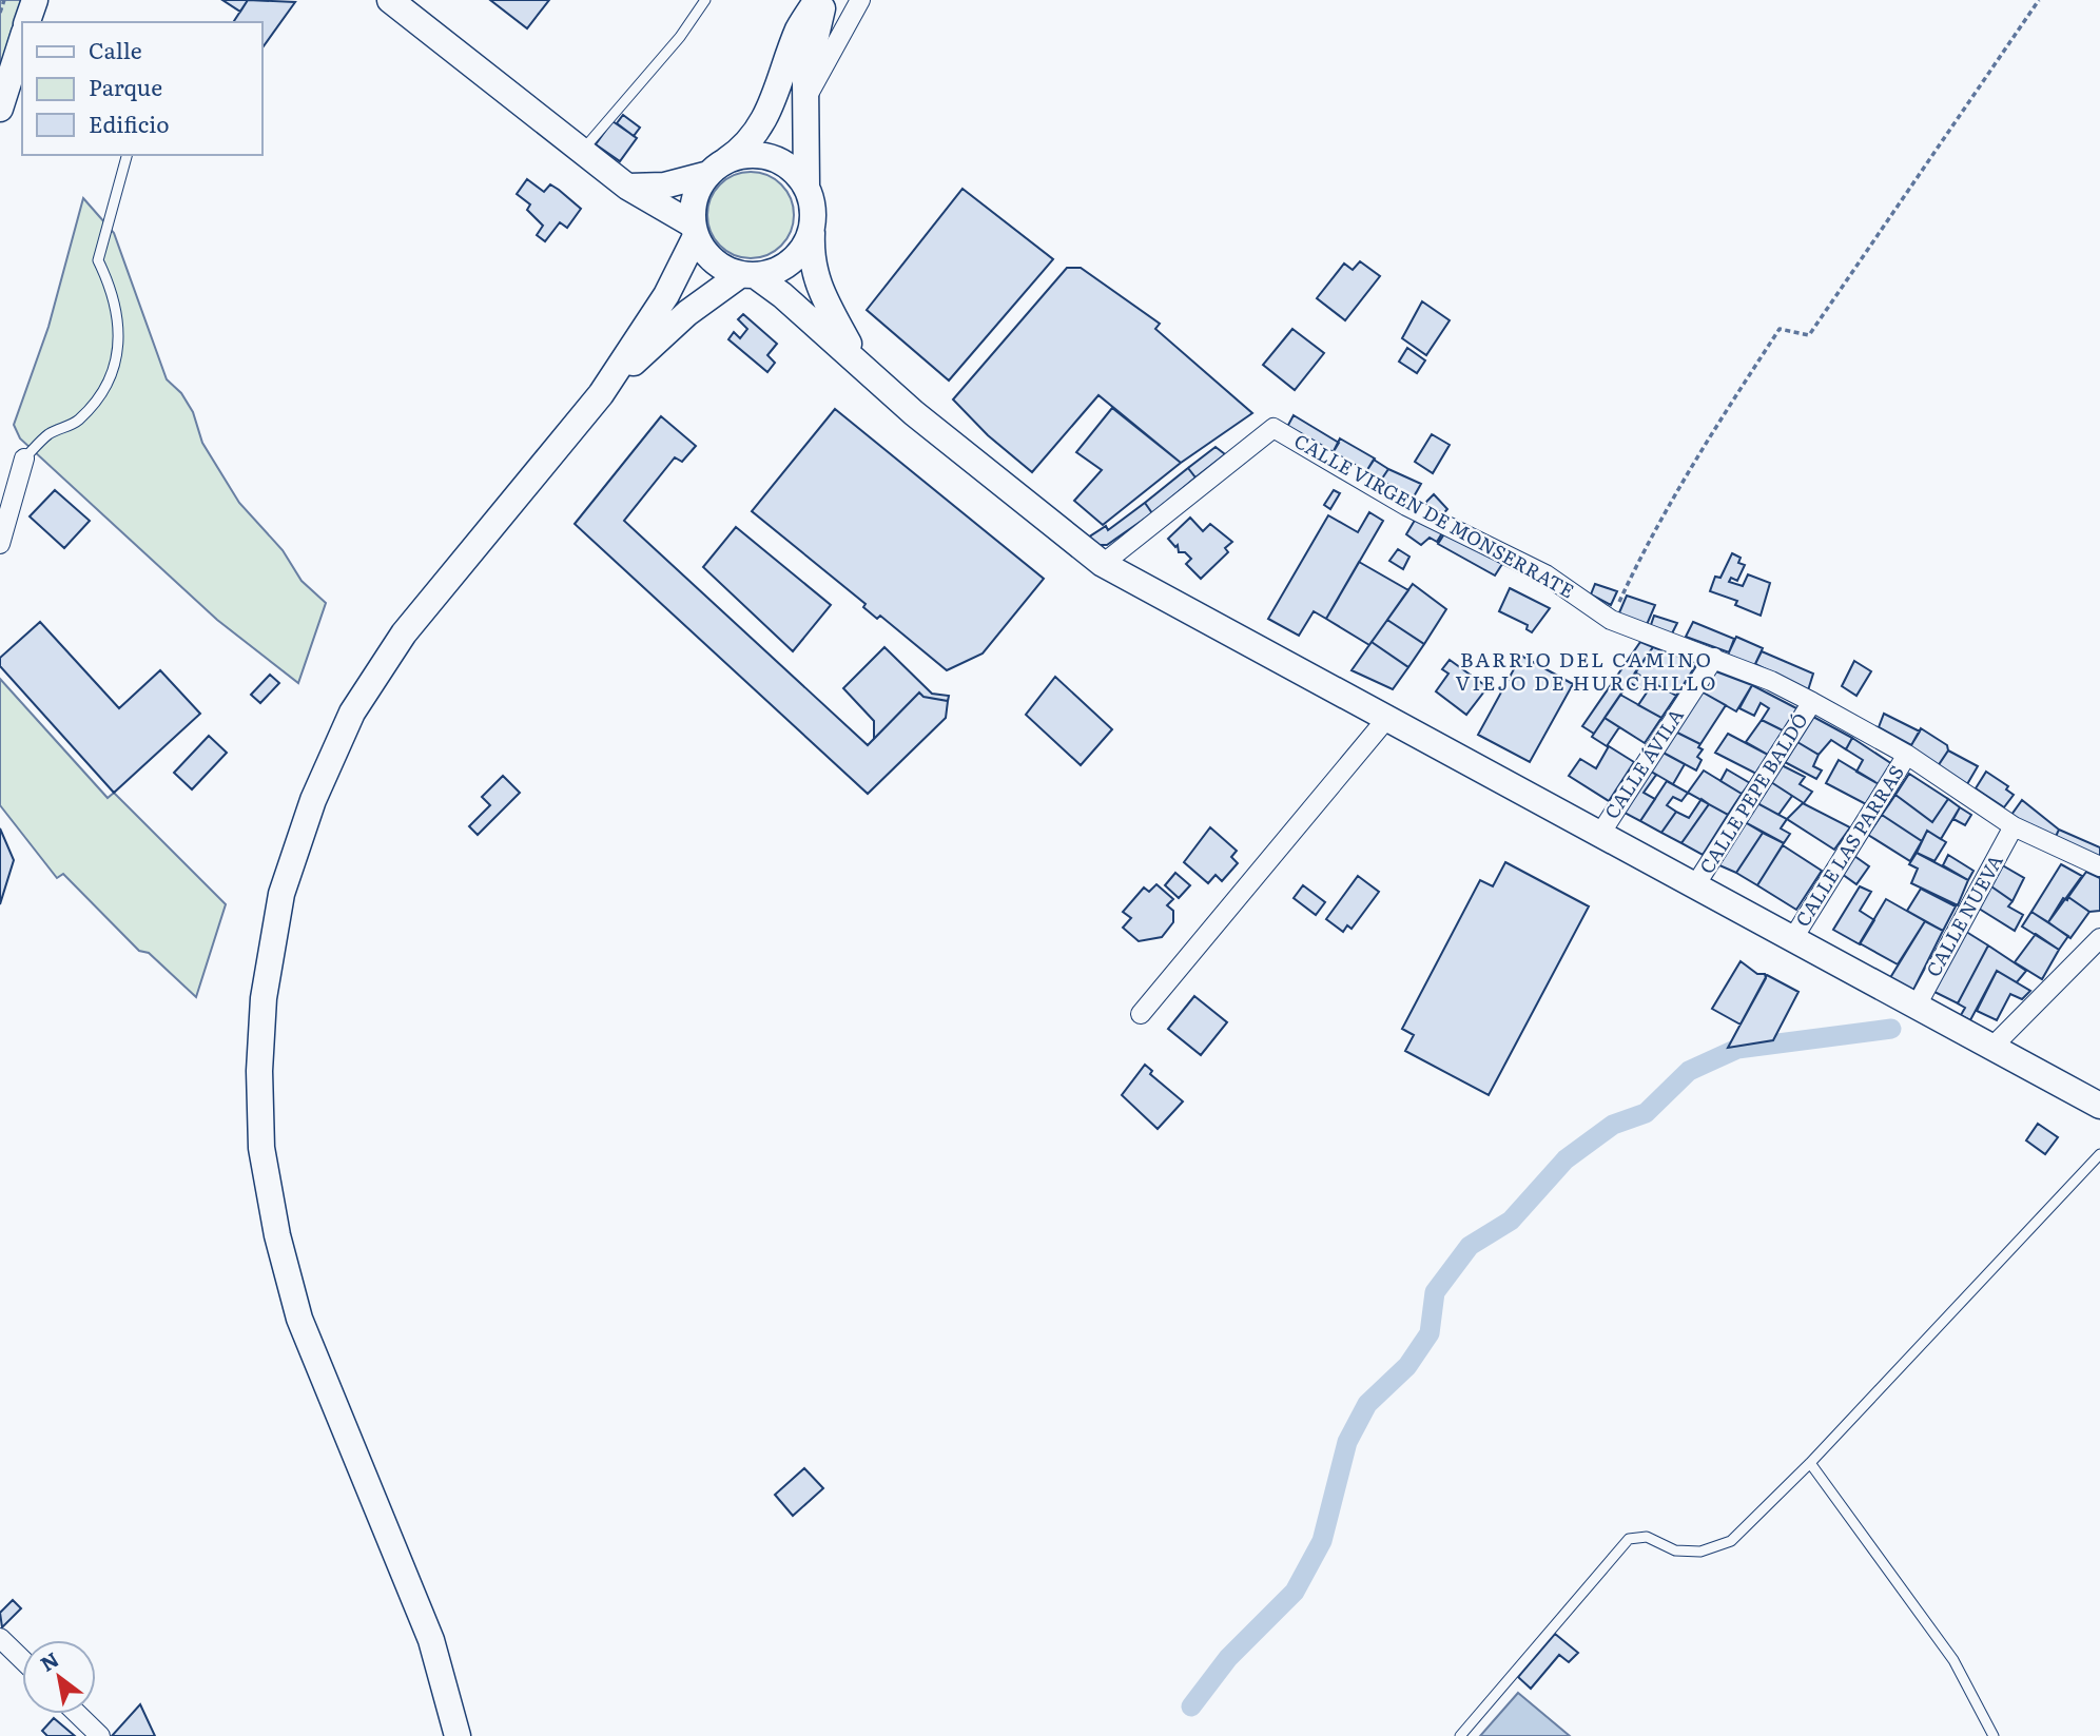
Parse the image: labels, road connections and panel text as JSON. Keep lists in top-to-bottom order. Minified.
{"streets":{"street":["CALLE VIRGEN DE MONSERRATE","CALLE ÁVILA","CALLE PEPE BALDÓ","CALLE LAS PARRAS","CALLE NUEVA"]},"crossings":[["CALLE VIRGEN DE MONSERRATE","CALLE ÁVILA"],["CALLE VIRGEN DE MONSERRATE","CALLE PEPE BALDÓ"],["CALLE VIRGEN DE MONSERRATE","CALLE LAS PARRAS"],["CALLE VIRGEN DE MONSERRATE","CALLE NUEVA"]],"districts":["BARRIO DEL CAMINO VIEJO DE HURCHILLO"],"legend":["Calle","Parque","Edificio"],"north":"top left"}
